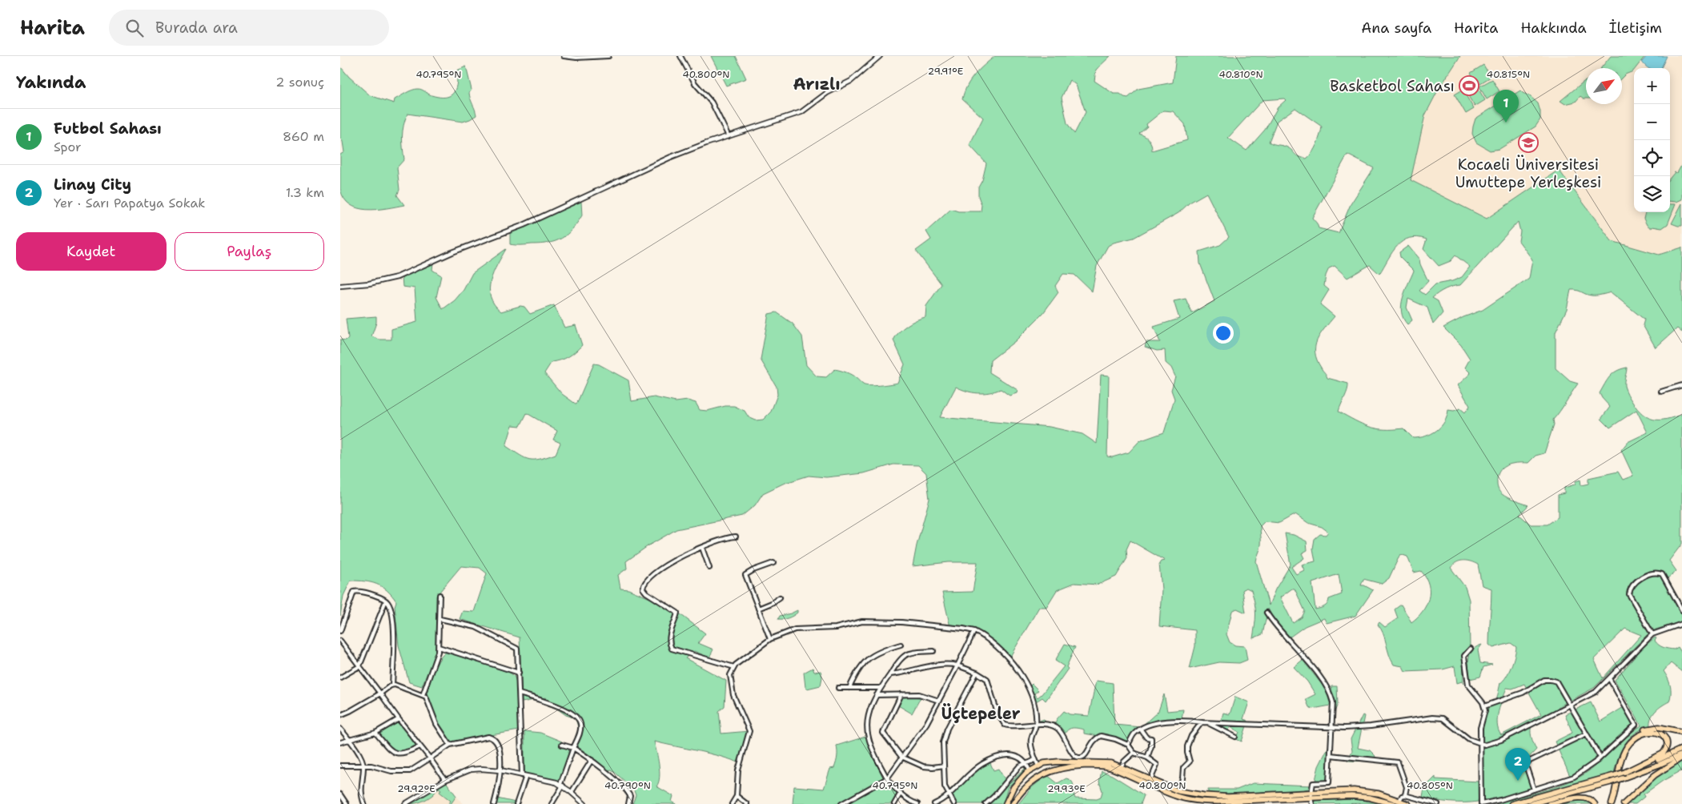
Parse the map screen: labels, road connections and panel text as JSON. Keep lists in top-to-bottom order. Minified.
{"districts":["Arızlı","Üçtepeler"],"places":{"sports":["Basketbol Sahası"],"school or university":["Kocaeli Üniversitesi Umuttepe Yerleşkesi"]},"north":"top right","page":{"header":"Harita","search":"Burada ara","nav":["Ana sayfa","Harita","Hakkında","İletişim"],"heading":["Yakında","2 sonuç"],"map_buttons":["+","−"],"pins":["1","2"],"list":[{"mark":"1","name":"Futbol Sahası","note":"Spor","value":"860 m"},{"mark":"2","name":"Linay City","note":"Yer · Sarı Papatya Sokak","value":"1.3 km"}],"buttons":["Kaydet","Paylaş"]},"coordinates":["29.91°E","40.795°N","40.800°N","40.810°N","40.815°N","40.790°N","40.805°N","29.92°E","29.93°E"]}
